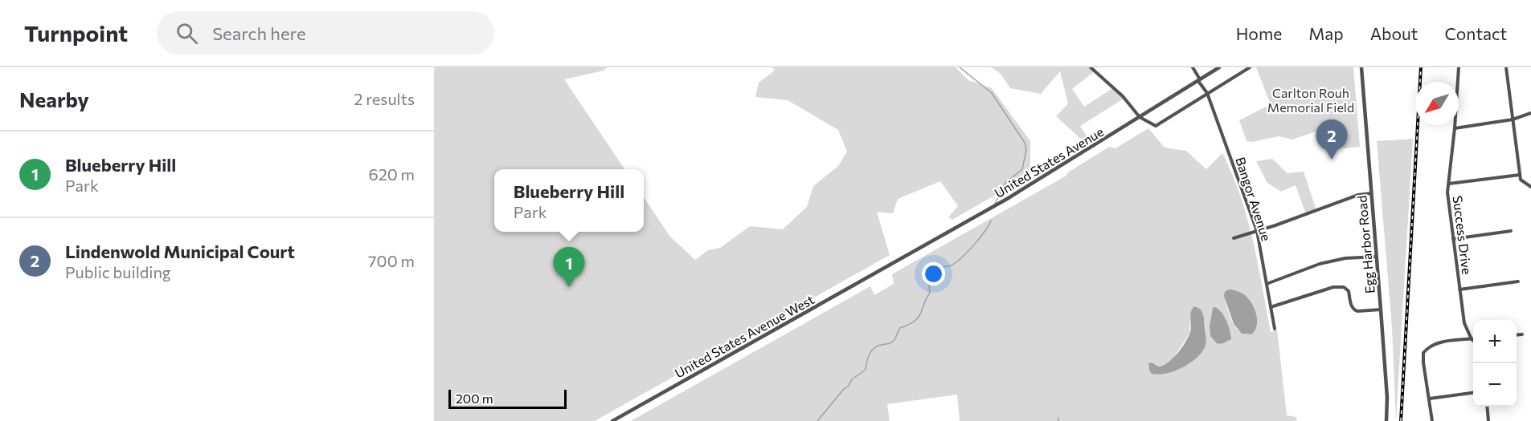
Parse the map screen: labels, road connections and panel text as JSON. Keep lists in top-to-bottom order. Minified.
{"streets":{"street":["United States Avenue","Bangor Avenue","Success Drive","Egg Harbor Road","United States Avenue West"]},"crossings":[["United States Avenue","Bangor Avenue"],["United States Avenue","United States Avenue West"]],"parks":["Carlton Rouh Memorial Field"],"scale_bar":"200 m","north":"bottom left","page":{"header":"Turnpoint","search":"Search here","nav":["Home","Map","About","Contact"],"heading":["Nearby","2 results"],"pins":["2","1"],"list":[{"mark":"1","name":"Blueberry Hill","note":"Park","value":"620 m"},{"mark":"2","name":"Lindenwold Municipal Court","note":"Public building","value":"700 m"}],"popup":["Blueberry Hill","Park"],"map_buttons":["+","−"],"scale":"200 m"}}
